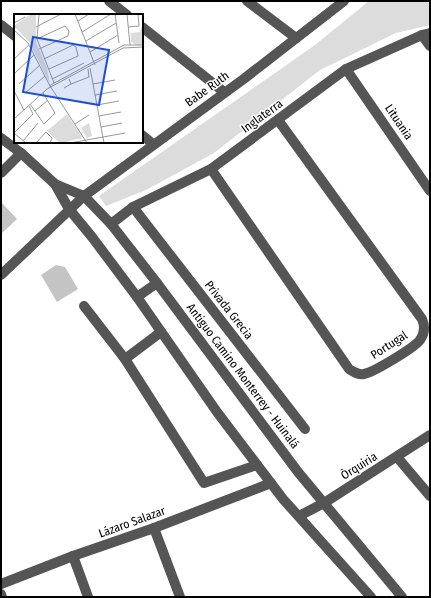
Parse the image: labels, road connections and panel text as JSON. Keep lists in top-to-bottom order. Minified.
{"streets":{"street":["Babe Ruth","Inglaterra","Lituania","Privada Grecia","Portugal","Antiguo Camino Monterrey - Huinalá","Òrquiria","Lázaro Salazar"]},"crossings":[["Babe Ruth","Antiguo Camino Monterrey - Huinalá"],["Inglaterra","Lituania"],["Inglaterra","Privada Grecia"],["Inglaterra","Portugal"],["Inglaterra","Antiguo Camino Monterrey - Huinalá"],["Antiguo Camino Monterrey - Huinalá","Òrquiria"],["Antiguo Camino Monterrey - Huinalá","Lázaro Salazar"]]}
